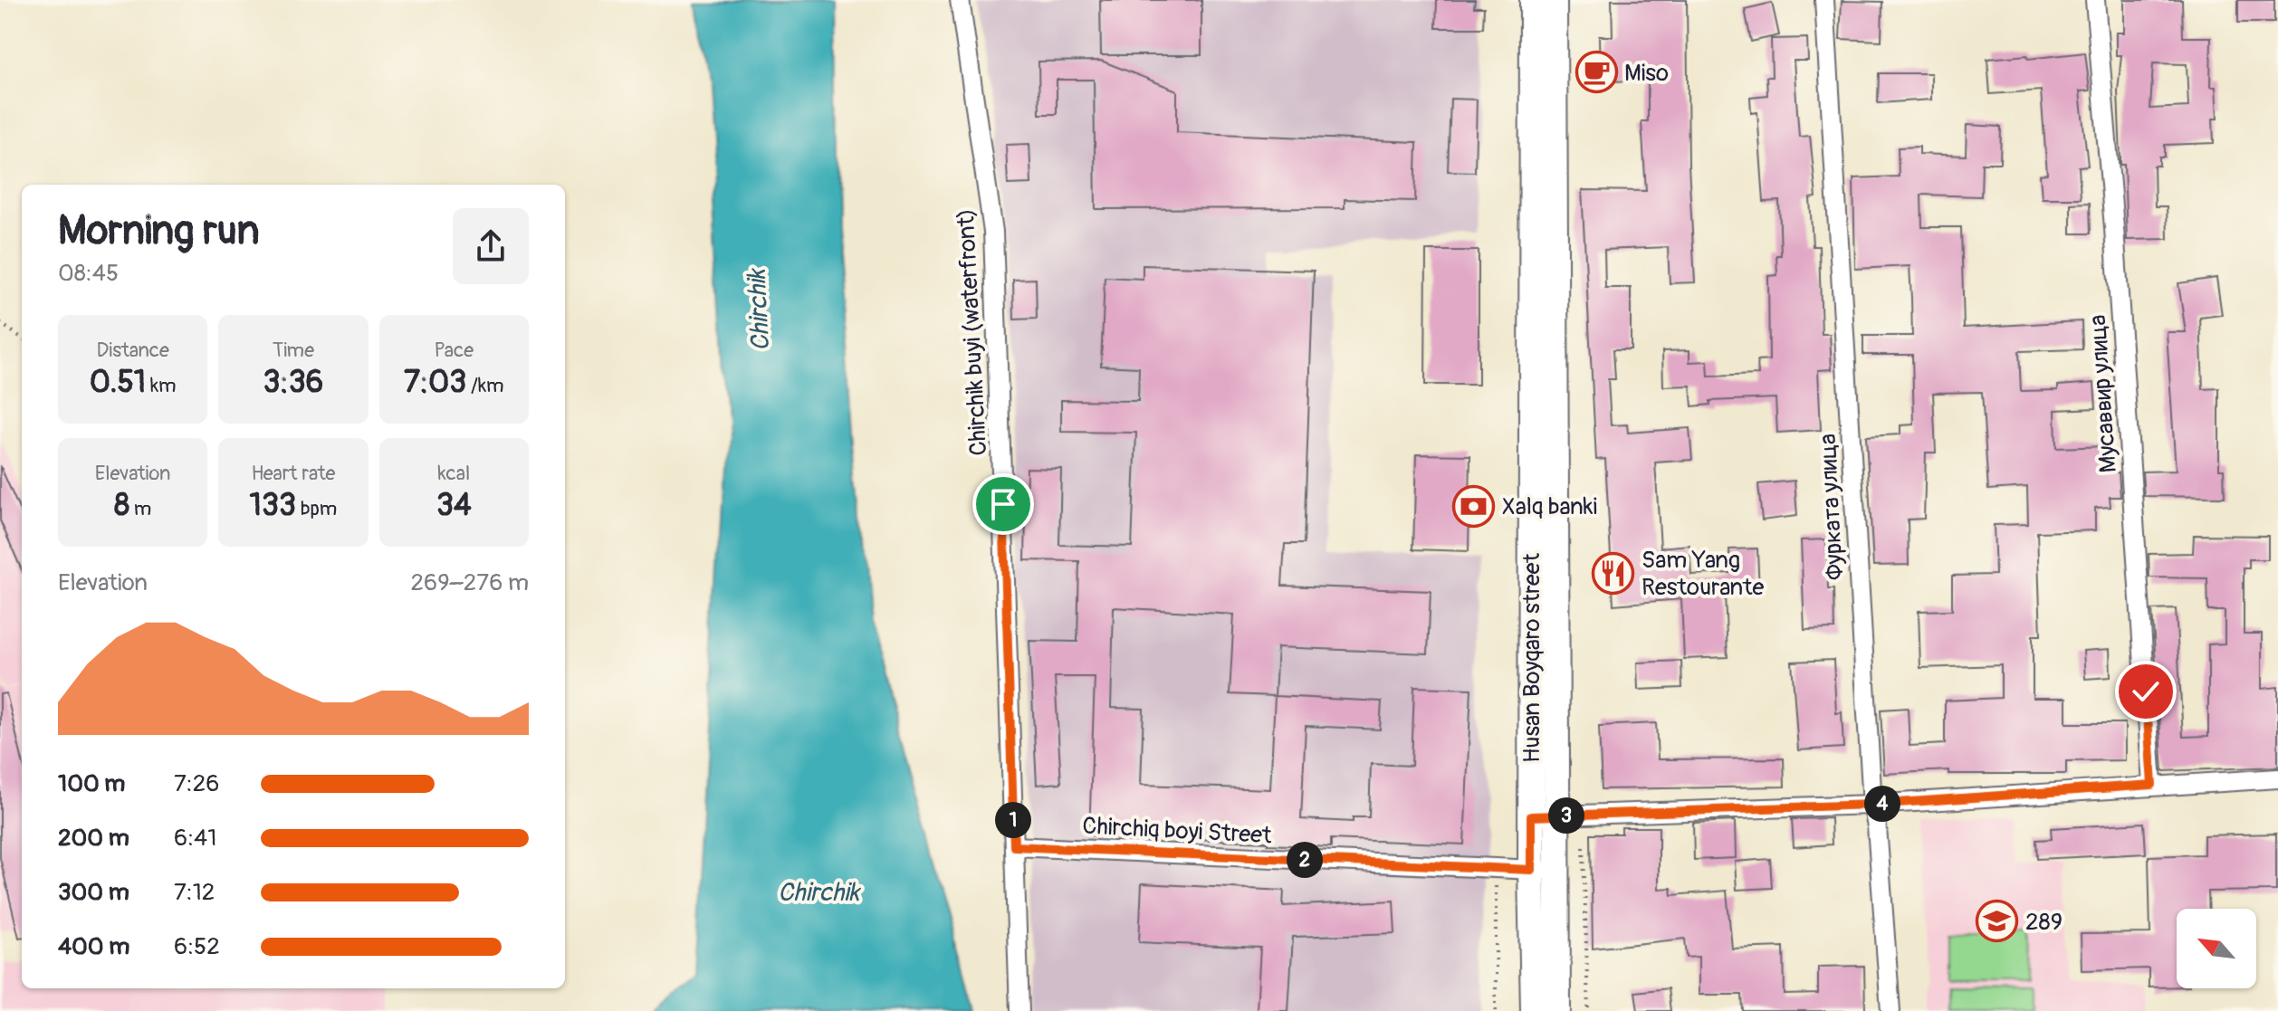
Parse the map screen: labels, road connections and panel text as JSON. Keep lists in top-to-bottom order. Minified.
{"streets":{"main road":["Husan Boyqaro street"],"street":["Chirchik buyi (waterfront)","Мусаввир улица","Фурката улица","Chirchiq boyi Street"]},"crossings":[["Chirchik buyi (waterfront)","Chirchiq boyi Street"],["Husan Boyqaro street","Chirchiq boyi Street"]],"water":["Chirchik"],"places":{"cafe":["Miso"],"bank":["Xalq banki"],"restaurant":["Sam Yang Restourante"],"school or university":["289"]},"north":"top left","page":{"heading":["Morning run","08:45"],"stats":[["Distance","0.51 km"],["Time","3:36"],["Pace","7:03 /km"],["Elevation","8 m"],["Heart rate","133 bpm"],["kcal","34"]],"chart":["Elevation","269–276 m"],"list":[{"name":"100 m","note":"7:26"},{"name":"200 m","note":"6:41"},{"name":"300 m","note":"7:12"},{"name":"400 m","note":"6:52"}],"pins":["4","3","1","2"]}}
